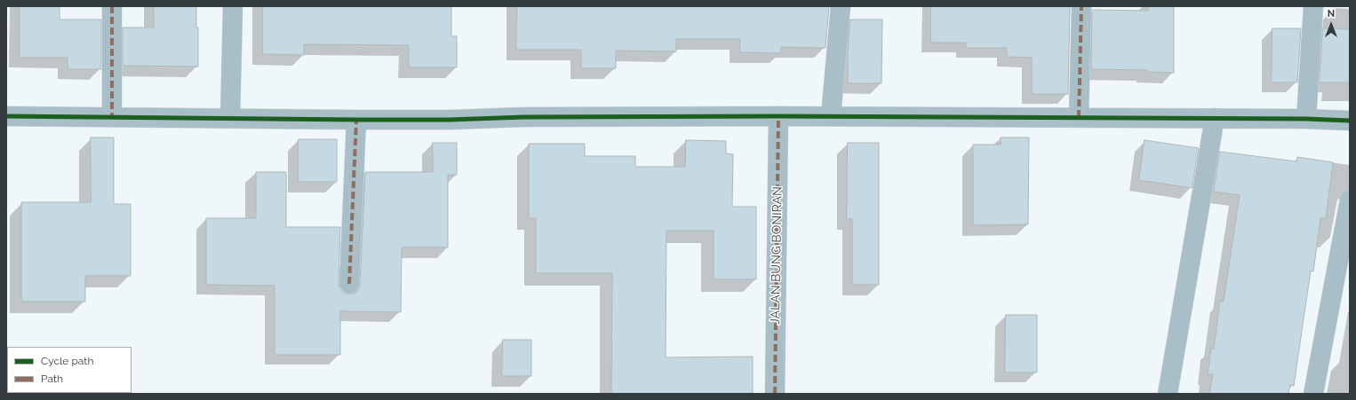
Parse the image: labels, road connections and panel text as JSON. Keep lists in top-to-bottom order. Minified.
{"streets":{"street":["JALAN BUNG BONIRAN"]},"legend":["Cycle path","Path"],"north":"top"}
